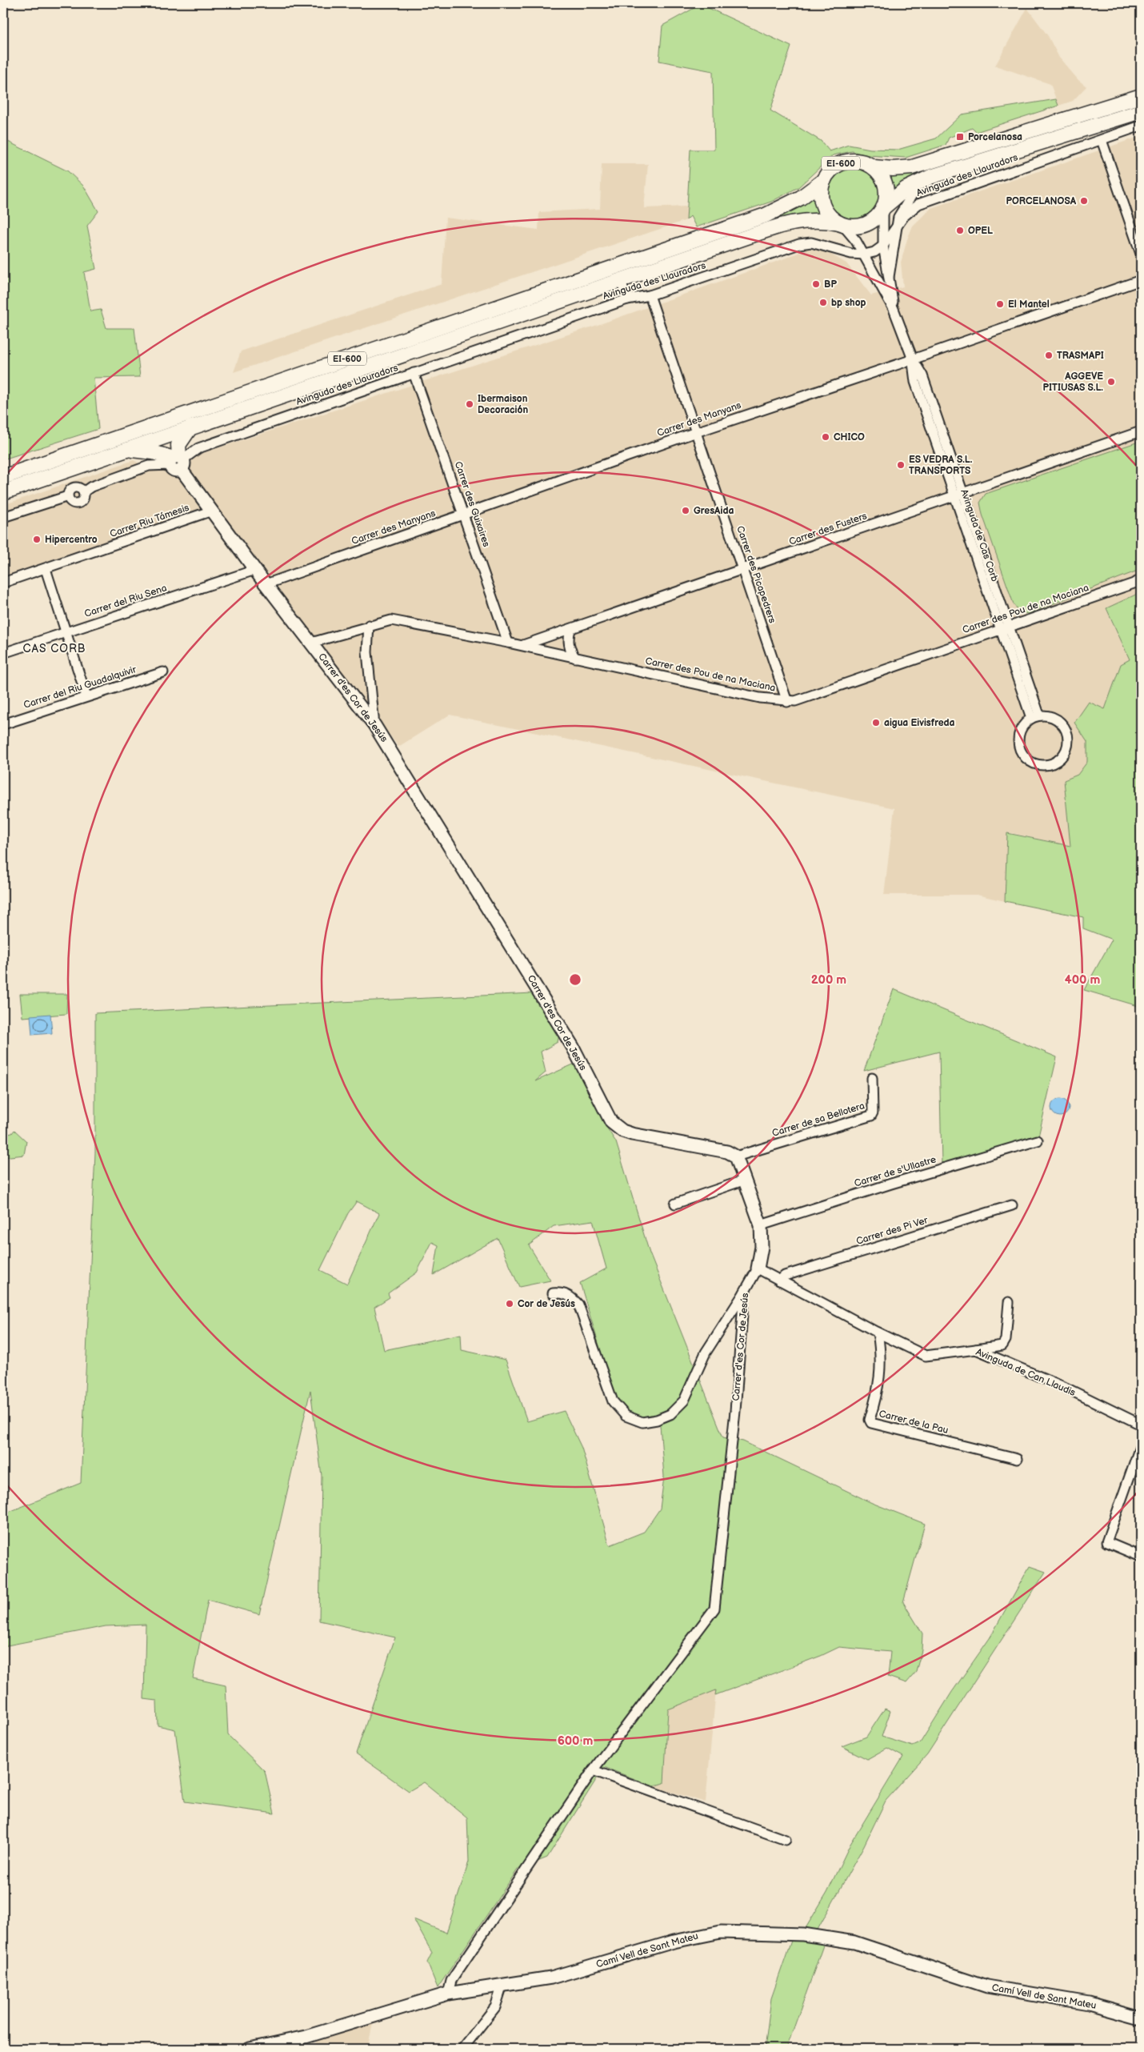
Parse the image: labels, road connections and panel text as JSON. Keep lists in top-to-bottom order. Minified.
{"streets":{"main road":["EI-600"],"street":["Avinguda des Llauradors","Carrer des Manyans","Carrer des Guixaires","Carrer Riu Támesis","Carrer des Fusters","Avinguda de Cas Corb","Carrer des Picapedrers","Carrer del Riu Sena","Carrer des Pou de na Maciana","Carrer del Riu Guadalquivir","Carrer d'es Cor de Jesús","Carrer de sa Bellotera","Carrer de s'Ullastre","Carrer des Pi Ver","Avinguda de Can Llaudis","Carrer de la Pau","Camí Vell de Sant Mateu"]},"crossings":[["Avinguda des Llauradors","Carrer des Guixaires"],["Avinguda des Llauradors","Carrer des Picapedrers"],["Carrer des Manyans","Carrer des Guixaires"],["Carrer des Manyans","Avinguda de Cas Corb"],["Carrer des Manyans","Carrer des Picapedrers"],["Carrer des Manyans","Carrer d'es Cor de Jesús"],["Carrer des Guixaires","Carrer des Pou de na Maciana"],["Carrer Riu Támesis","Carrer d'es Cor de Jesús"],["Carrer des Fusters","Avinguda de Cas Corb"],["Carrer des Fusters","Carrer des Picapedrers"],["Carrer des Fusters","Carrer des Pou de na Maciana"],["Avinguda de Cas Corb","Carrer des Pou de na Maciana"],["Carrer des Picapedrers","Carrer des Pou de na Maciana"],["Carrer del Riu Sena","Carrer d'es Cor de Jesús"],["Carrer des Pou de na Maciana","Carrer d'es Cor de Jesús"],["Carrer d'es Cor de Jesús","Carrer de sa Bellotera"],["Carrer d'es Cor de Jesús","Carrer de s'Ullastre"],["Carrer d'es Cor de Jesús","Avinguda de Can Llaudis"],["Carrer d'es Cor de Jesús","Camí Vell de Sant Mateu"],["Carrer des Pi Ver","Avinguda de Can Llaudis"],["Avinguda de Can Llaudis","Carrer de la Pau"]],"districts":["CAS CORB"],"places":{"transit":["Porcelanosa"],"other":["PORCELANOSA","OPEL","BP","bp shop","El Mantel","TRASMAPI","AGGEVE PITIUSAS S.L.","Ibermaison Decoración","CHICO","ES VEDRA S.L. TRANSPORTS","GresAida","Hipercentro","aigua Eivisfreda","Cor de Jesús"]},"rings":["200 m","400 m","600 m"]}
